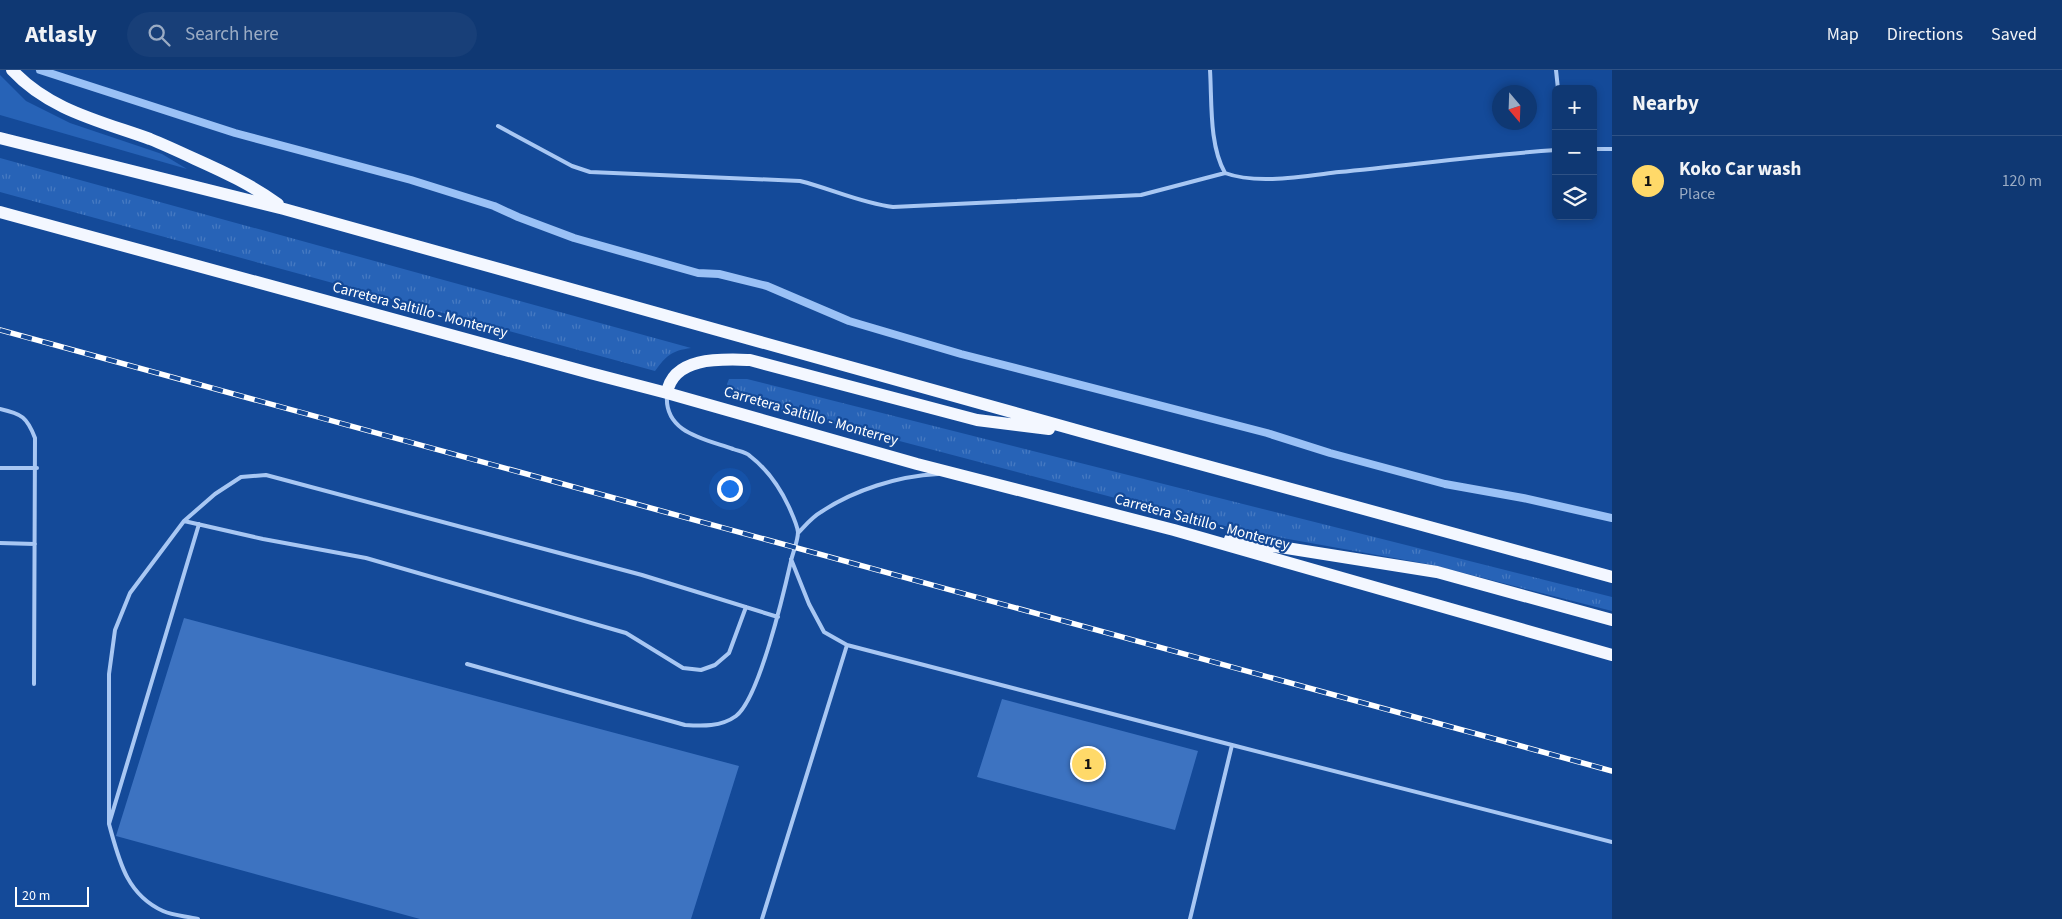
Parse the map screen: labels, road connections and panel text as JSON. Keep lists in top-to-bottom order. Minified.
{"streets":{"main road":["Carretera Saltillo - Monterrey"]},"scale_bar":"20 m","north":"bottom","page":{"header":"Atlasly","search":"Search here","nav":["Map","Directions","Saved"],"heading":"Nearby","map_buttons":["+","−"],"list":[{"mark":"1","name":"Koko Car wash","note":"Place","value":"120 m"}],"pins":"1","scale":"20 m"}}
